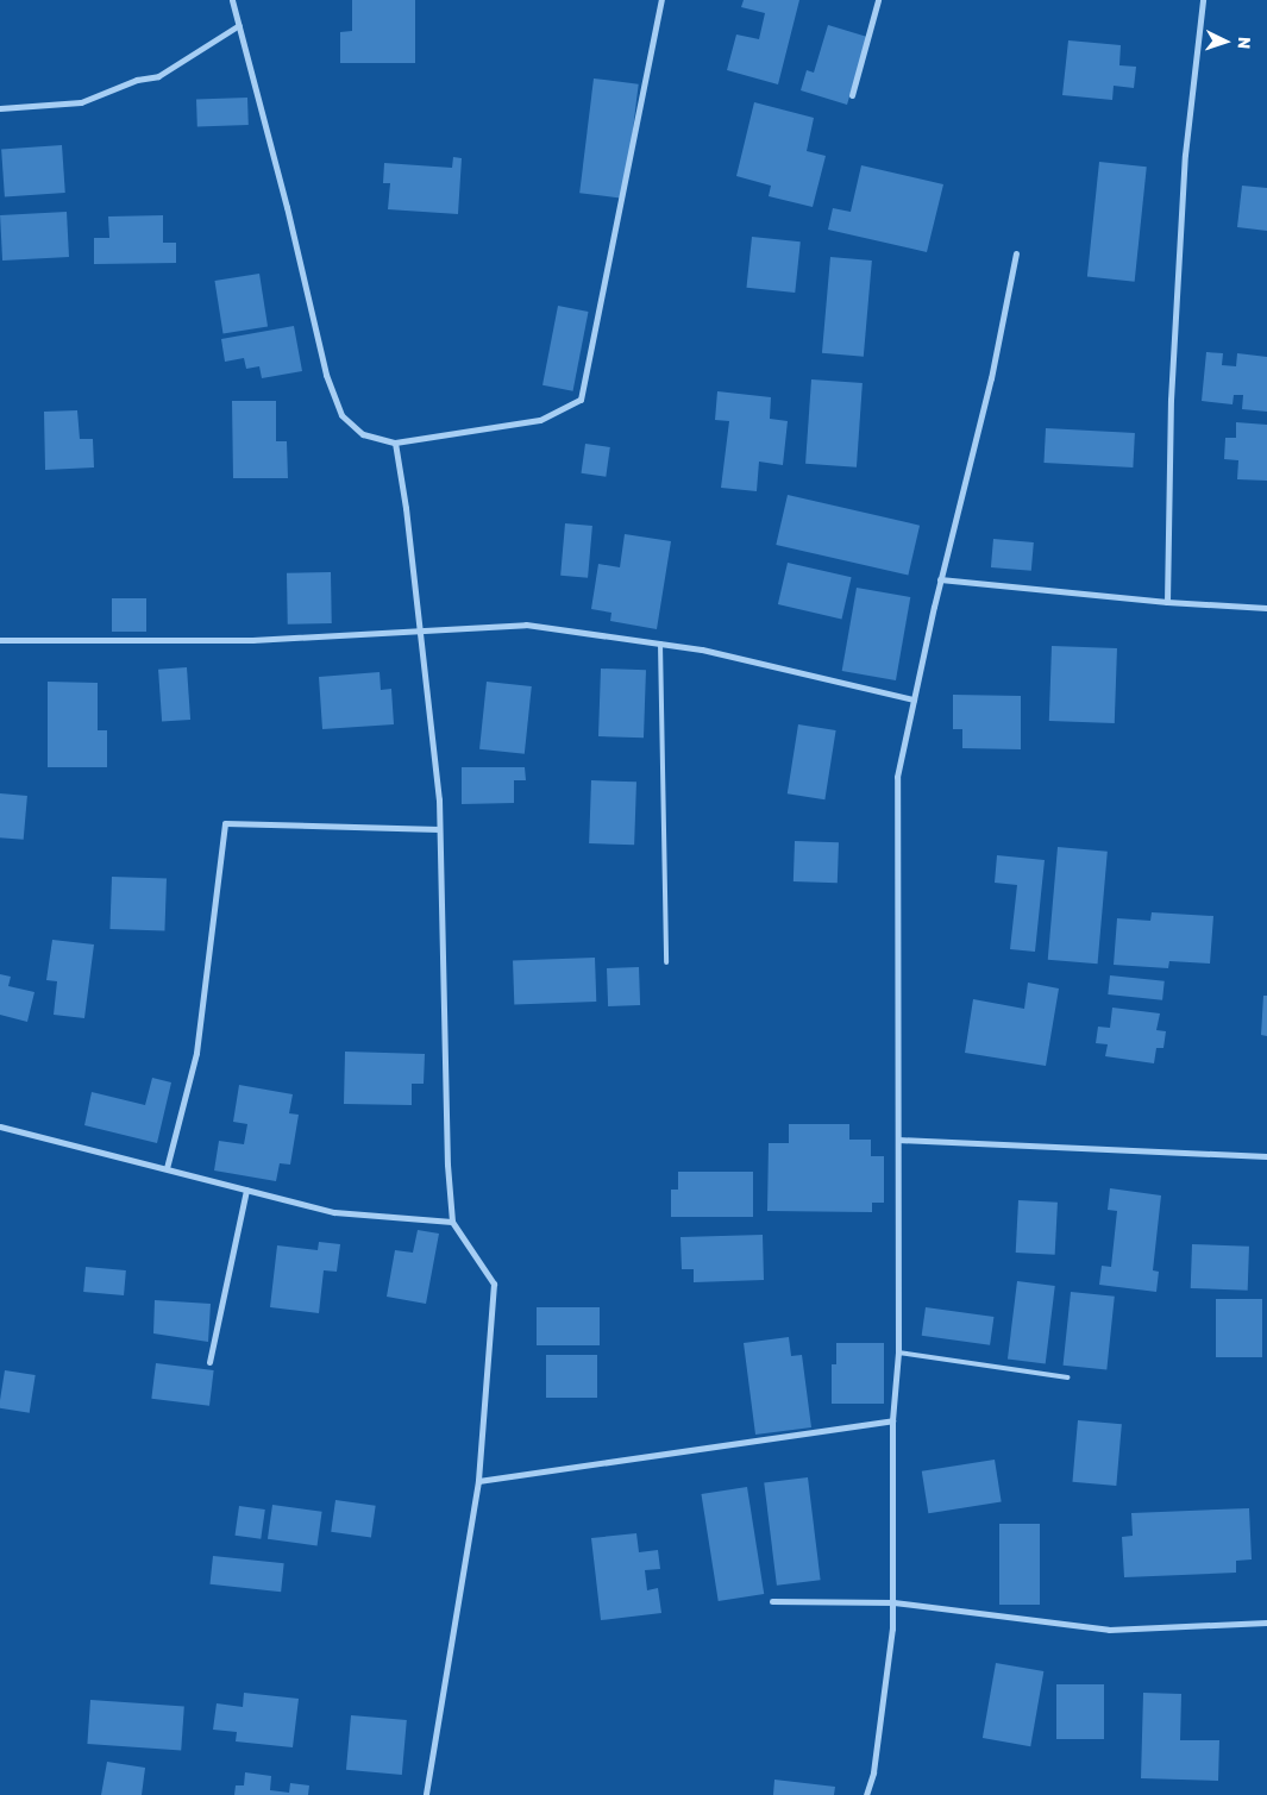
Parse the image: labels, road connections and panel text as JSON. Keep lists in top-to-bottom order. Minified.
{"north":"right"}
